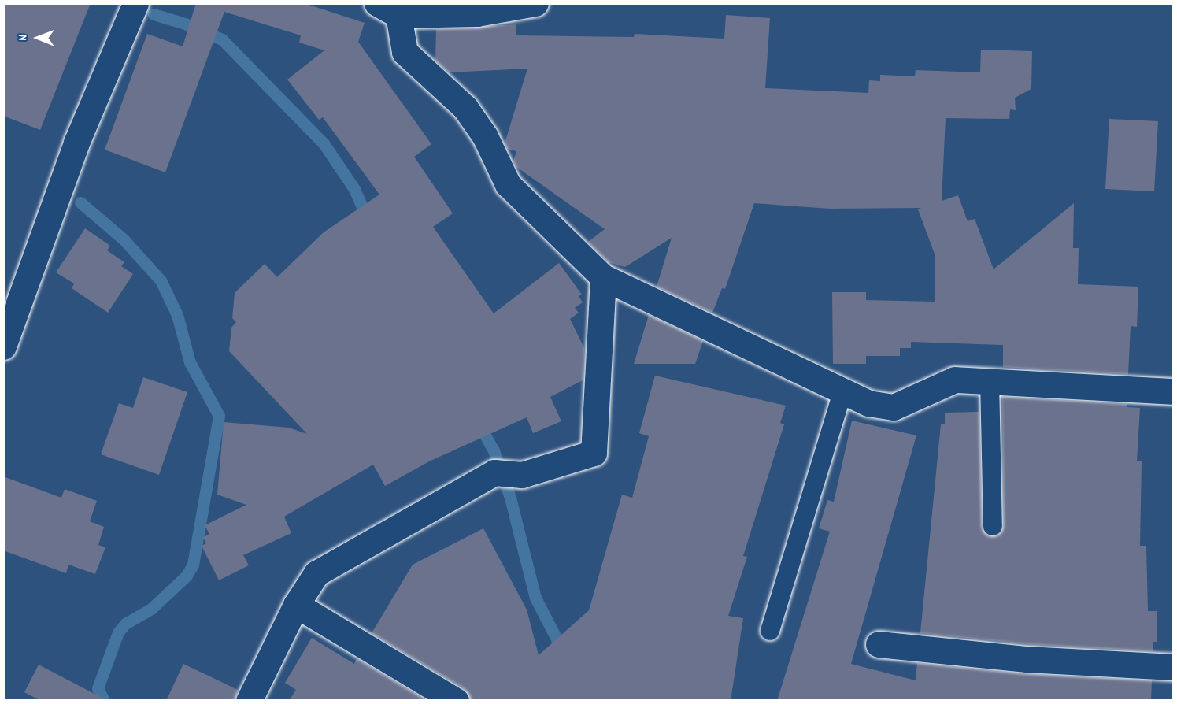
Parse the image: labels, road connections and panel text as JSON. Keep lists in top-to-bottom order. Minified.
{"north":"left"}
